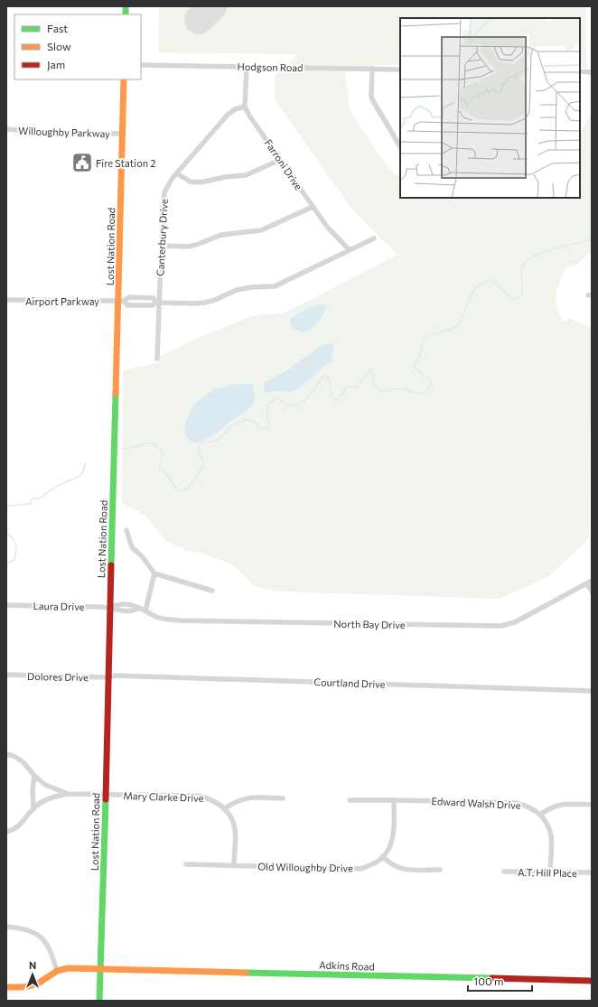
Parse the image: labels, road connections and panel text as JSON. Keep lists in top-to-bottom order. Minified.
{"streets":{"street":["Hodgson Road","Willoughby Parkway","Farroni Drive","Canterbury Drive","Lost Nation Road","Airport Parkway","Laura Drive","North Bay Drive","Dolores Drive","Courtland Drive","Mary Clarke Drive","Edward Walsh Drive","Old Willoughby Drive","A.T. Hill Place","Adkins Road"]},"crossings":[["Willoughby Parkway","Lost Nation Road"],["Farroni Drive","Canterbury Drive"],["Lost Nation Road","Airport Parkway"],["Lost Nation Road","Laura Drive"],["Lost Nation Road","North Bay Drive"],["Lost Nation Road","Dolores Drive"],["Lost Nation Road","Courtland Drive"],["Lost Nation Road","Mary Clarke Drive"],["Lost Nation Road","Adkins Road"],["Laura Drive","North Bay Drive"],["Dolores Drive","Courtland Drive"],["Mary Clarke Drive","Old Willoughby Drive"],["Edward Walsh Drive","Old Willoughby Drive"],["Edward Walsh Drive","A.T. Hill Place"]],"places":{"public building":["Fire Station 2"]},"legend":["Fast","Slow","Jam"],"scale_bar":"100 m","north":"top"}
